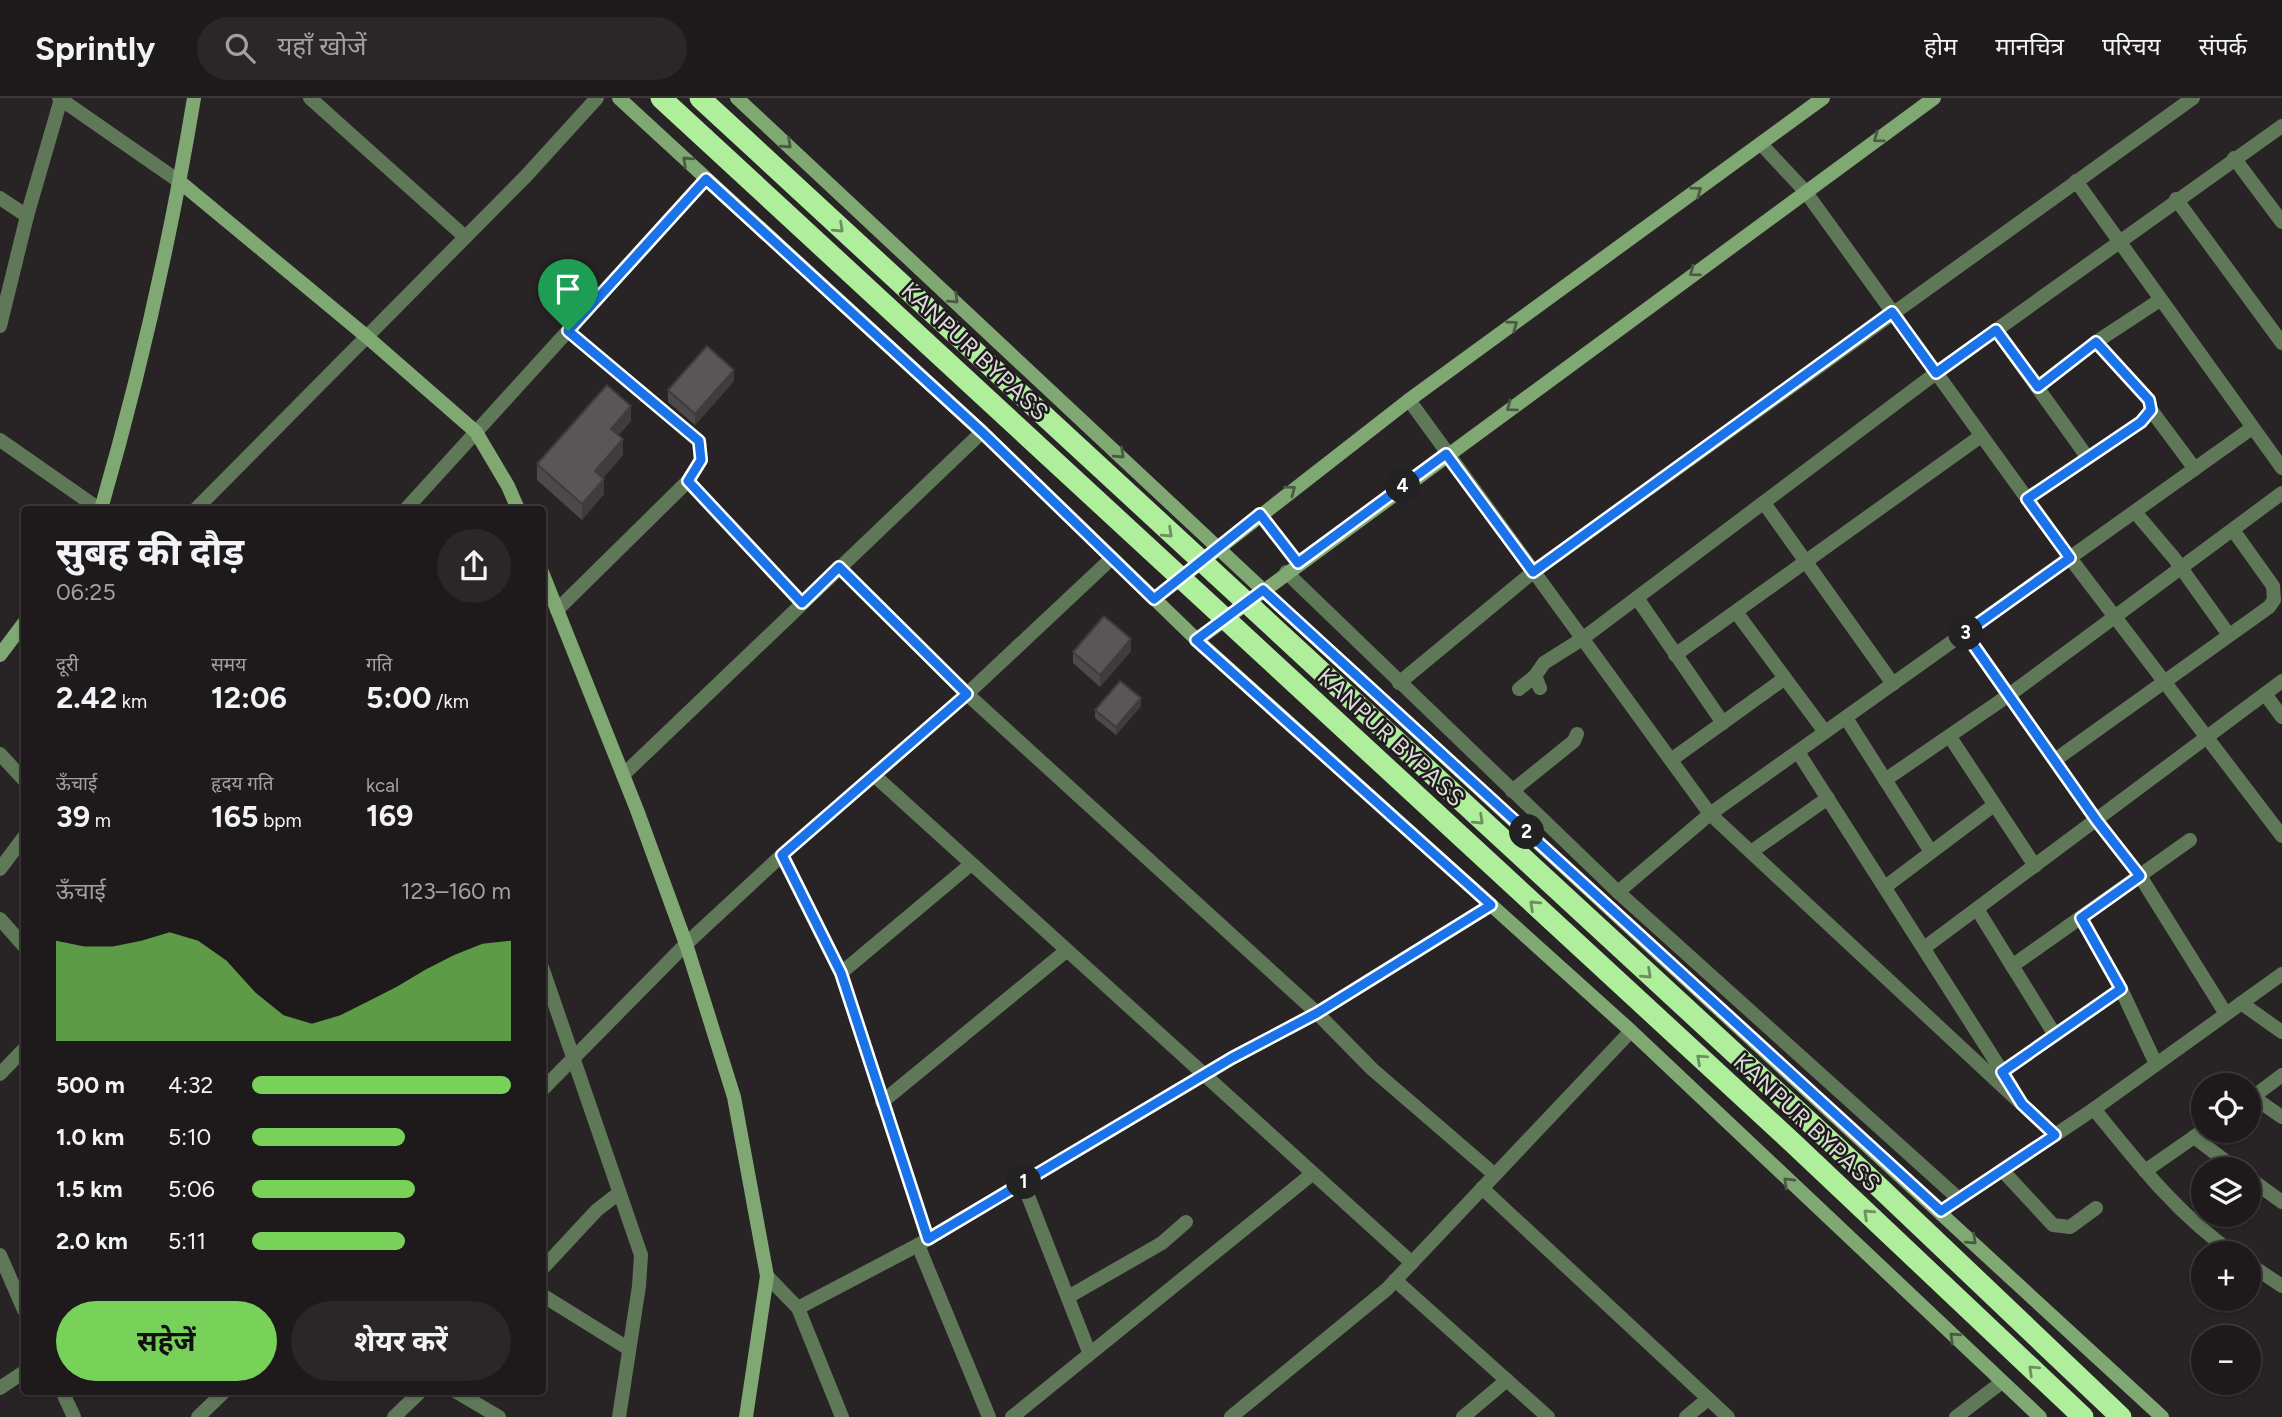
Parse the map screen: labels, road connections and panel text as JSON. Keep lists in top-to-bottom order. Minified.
{"streets":{"highway":["KANPUR BYPASS"]},"page":{"header":"Sprintly","search":"यहाँ खोजें","nav":["होम","मानचित्र","परिचय","संपर्क"],"pins":["4","3","2","1"],"heading":["सुबह की दौड़","06:25"],"stats":[["दूरी","2.42 km"],["समय","12:06"],["गति","5:00 /km"],["ऊँचाई","39 m"],["हृदय गति","165 bpm"],["kcal","169"]],"chart":["ऊँचाई","123–160 m"],"list":[{"name":"500 m","note":"4:32"},{"name":"1.0 km","note":"5:10"},{"name":"1.5 km","note":"5:06"},{"name":"2.0 km","note":"5:11"}],"map_buttons":["+","−"],"buttons":["सहेजें","शेयर करें"]}}
